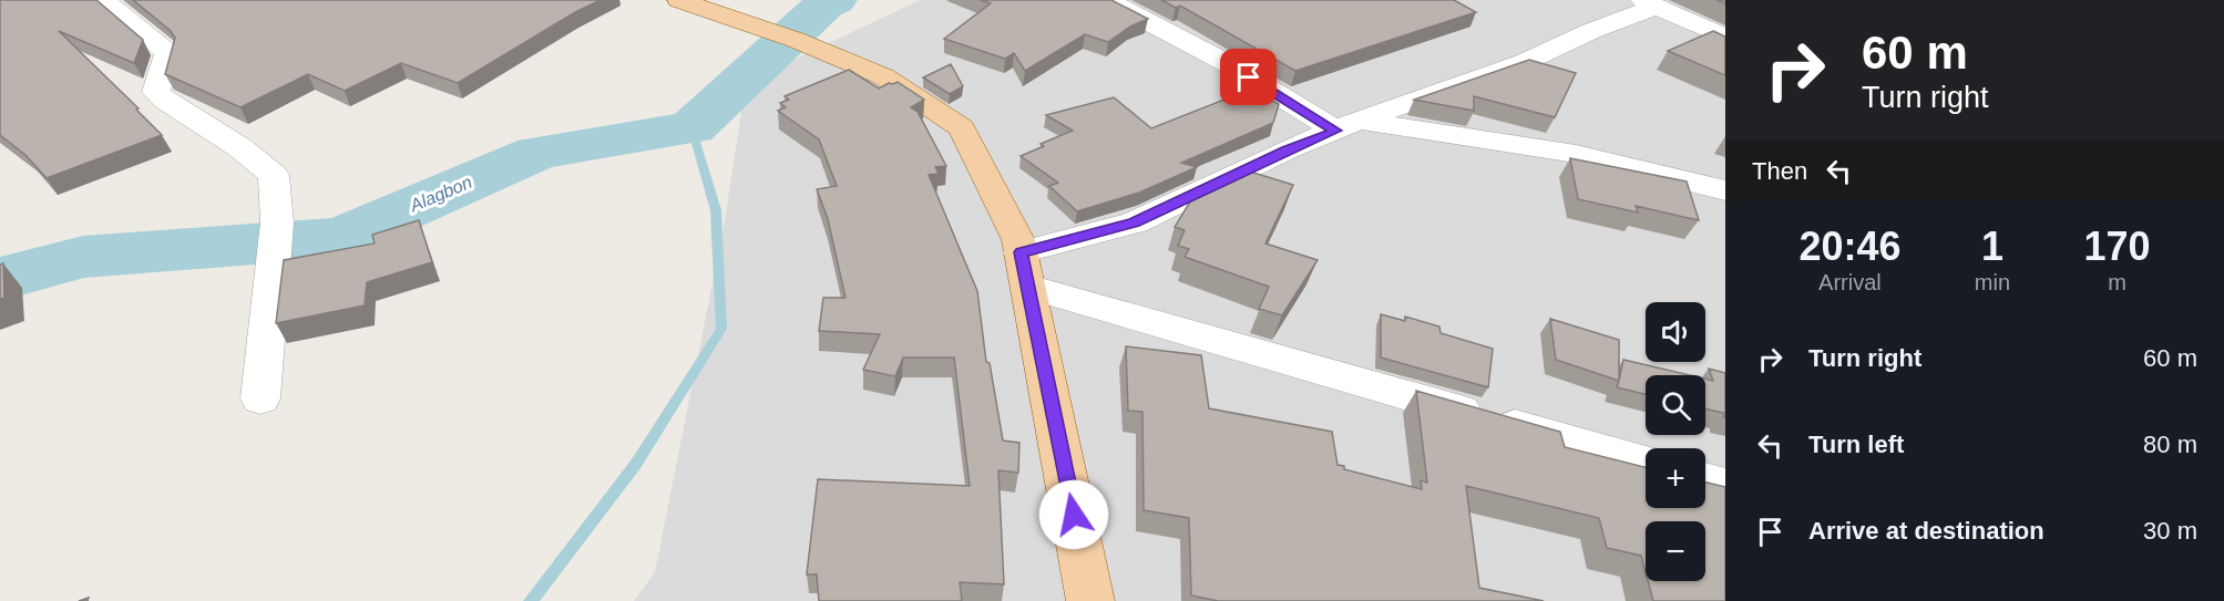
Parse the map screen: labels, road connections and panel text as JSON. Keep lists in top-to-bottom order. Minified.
{"water":["Alagbon"],"page":{"turn":["60 m","Turn right"],"then":"Then","eta":["20:46","Arrival","1","min","170","m"],"map_buttons":["+","−"],"list":[{"name":"Turn right","value":"60 m"},{"name":"Turn left","value":"80 m"},{"name":"Arrive at destination","value":"30 m"}]}}
